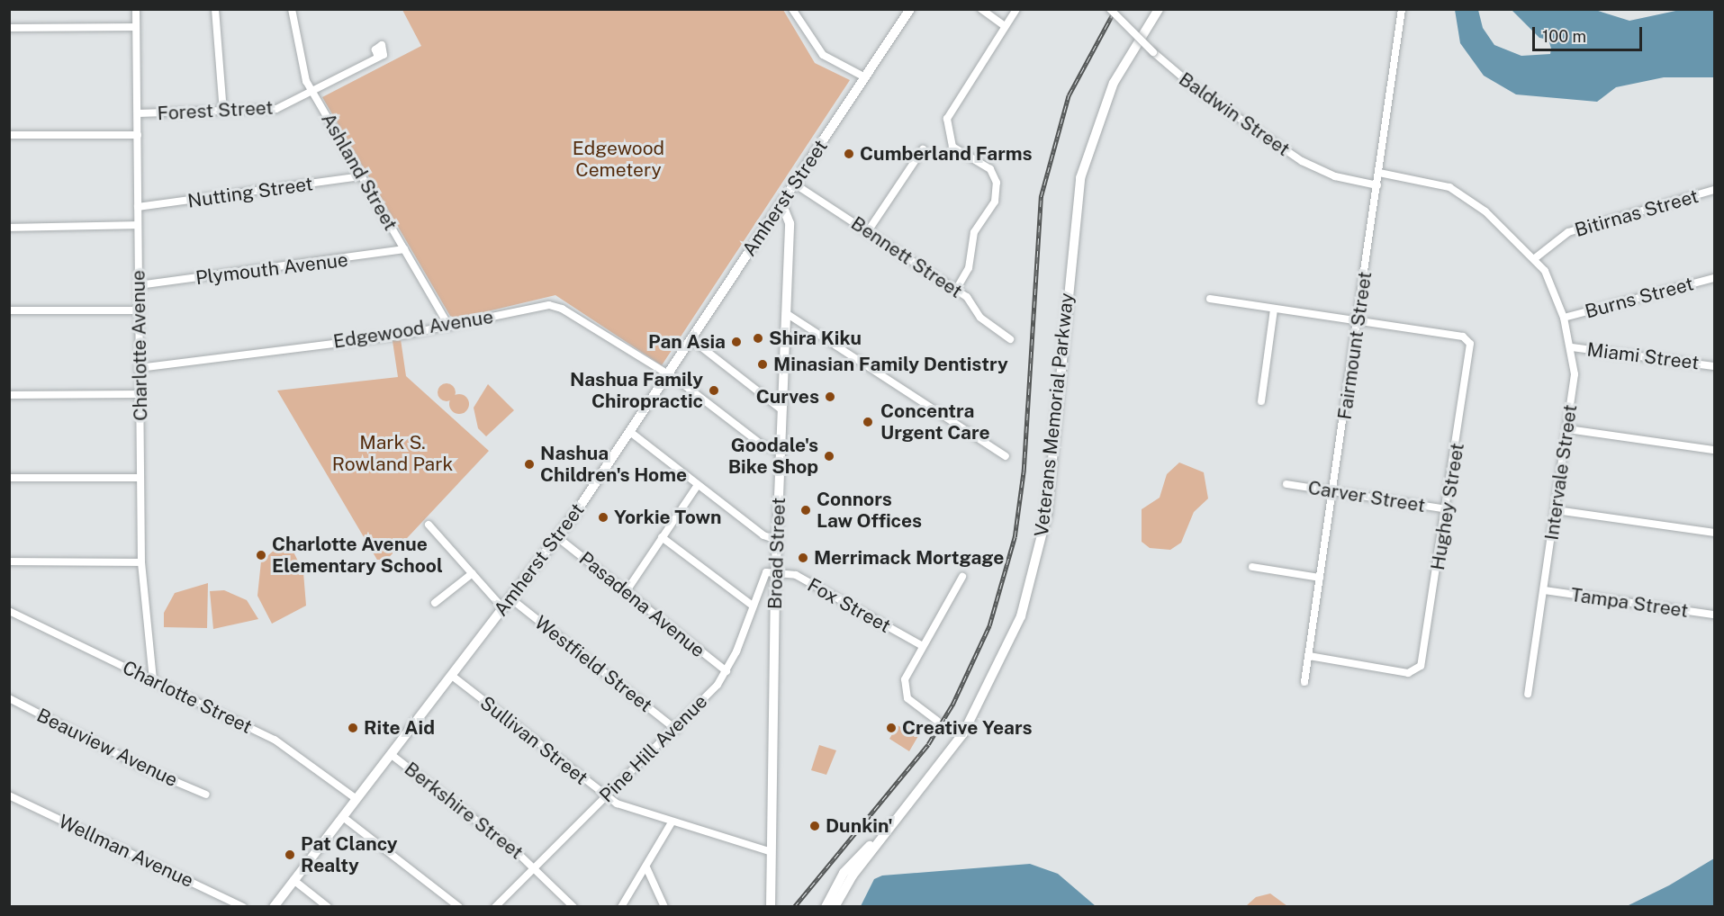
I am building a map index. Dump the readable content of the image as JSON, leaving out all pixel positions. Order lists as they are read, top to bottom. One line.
{"streets":{"main road":["Amherst Street","Veterans Memorial Parkway","Broad Street"],"street":["Forest Street","Baldwin Street","Ashland Street","Nutting Street","Bitirnas Street","Bennett Street","Plymouth Avenue","Burns Street","Edgewood Avenue","Charlotte Avenue","Fairmount Street","Miami Street","Intervale Street","Carver Street","Hughey Street","Tampa Street","Pasadena Avenue","Fox Street","Westfield Street","Charlotte Street","Sullivan Street","Beauview Avenue","Pine Hill Avenue","Berkshire Street","Wellman Avenue"]},"crossings":[["Forest Street","Ashland Street"],["Forest Street","Charlotte Avenue"],["Baldwin Street","Fairmount Street"],["Ashland Street","Nutting Street"],["Ashland Street","Plymouth Avenue"],["Ashland Street","Edgewood Avenue"],["Nutting Street","Charlotte Avenue"],["Amherst Street","Bennett Street"],["Amherst Street","Edgewood Avenue"],["Amherst Street","Broad Street"],["Amherst Street","Pasadena Avenue"],["Amherst Street","Westfield Street"],["Amherst Street","Charlotte Street"],["Amherst Street","Sullivan Street"],["Amherst Street","Berkshire Street"],["Bitirnas Street","Intervale Street"],["Plymouth Avenue","Charlotte Avenue"],["Burns Street","Intervale Street"],["Edgewood Avenue","Charlotte Avenue"],["Edgewood Avenue","Broad Street"],["Charlotte Avenue","Charlotte Street"],["Fairmount Street","Carver Street"],["Fairmount Street","Hughey Street"],["Miami Street","Intervale Street"],["Intervale Street","Tampa Street"],["Carver Street","Hughey Street"],["Broad Street","Fox Street"],["Broad Street","Sullivan Street"],["Broad Street","Pine Hill Avenue"],["Pasadena Avenue","Pine Hill Avenue"],["Fox Street","Pine Hill Avenue"],["Westfield Street","Pine Hill Avenue"],["Sullivan Street","Pine Hill Avenue"],["Pine Hill Avenue","Berkshire Street"]],"parks":["Edgewood Cemetery","Mark S. Rowland Park"],"places":["Cumberland Farms","Shira Kiku","Pan Asia","Minasian Family Dentistry","Nashua Family Chiropractic","Curves","Concentra Urgent Care","Goodale's Bike Shop","Nashua Children's Home","Connors Law Offices","Yorkie Town","Charlotte Avenue Elementary School","Merrimack Mortgage","Rite Aid","Creative Years","Dunkin'","Pat Clancy Realty"],"scale_bar":"100 m"}
